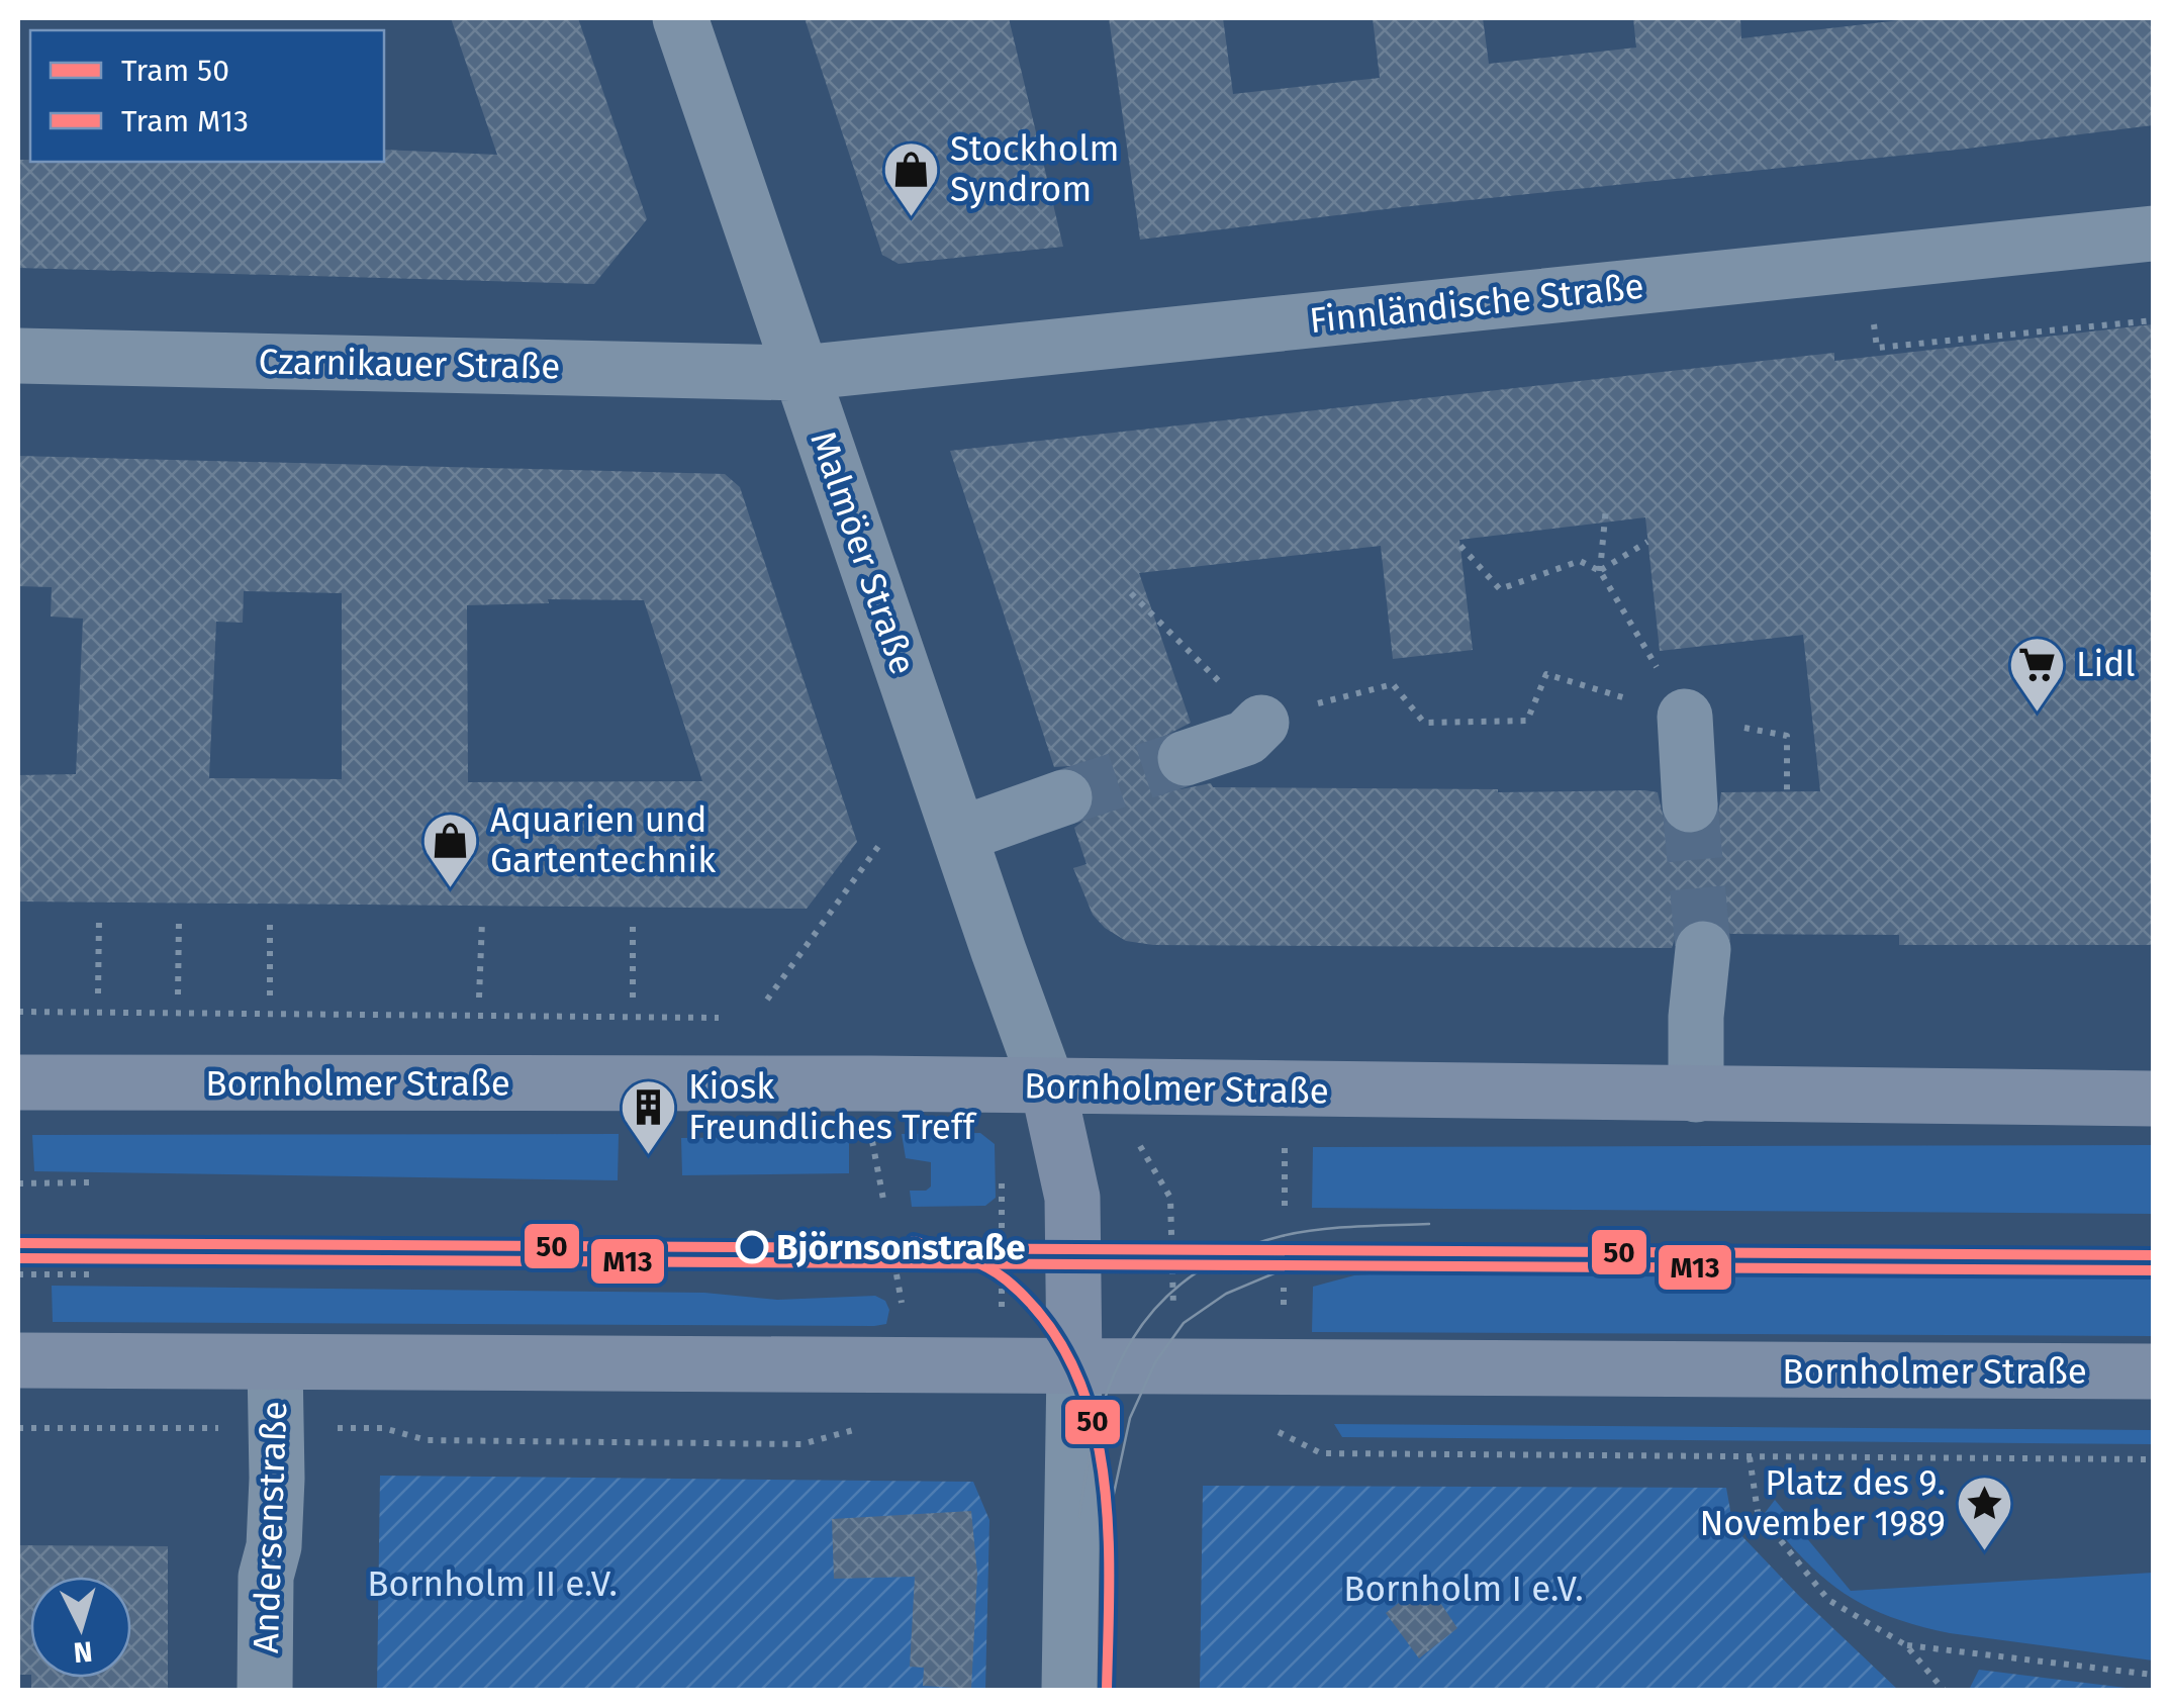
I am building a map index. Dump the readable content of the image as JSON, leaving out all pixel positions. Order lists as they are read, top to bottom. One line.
{"streets":{"main road":["Bornholmer Straße"],"street":["Finnländische Straße","Czarnikauer Straße","Malmöer Straße","Andersenstraße"]},"crossings":[["Finnländische Straße","Czarnikauer Straße"],["Finnländische Straße","Malmöer Straße"],["Czarnikauer Straße","Malmöer Straße"],["Malmöer Straße","Bornholmer Straße"],["Bornholmer Straße","Andersenstraße"]],"parks":["Bornholm II e.V.","Bornholm I e.V."],"places":{"shop":["Stockholm Syndrom","Aquarien und Gartentechnik"],"supermarket":["Lidl"],"building":["Kiosk Freundliches Treff"],"other":["Björnsonstraße"],"place":["Platz des 9. November 1989"]},"lines":["tram line 50","tram line M13"],"legend":["Tram 50","Tram M13"],"north":"bottom"}
